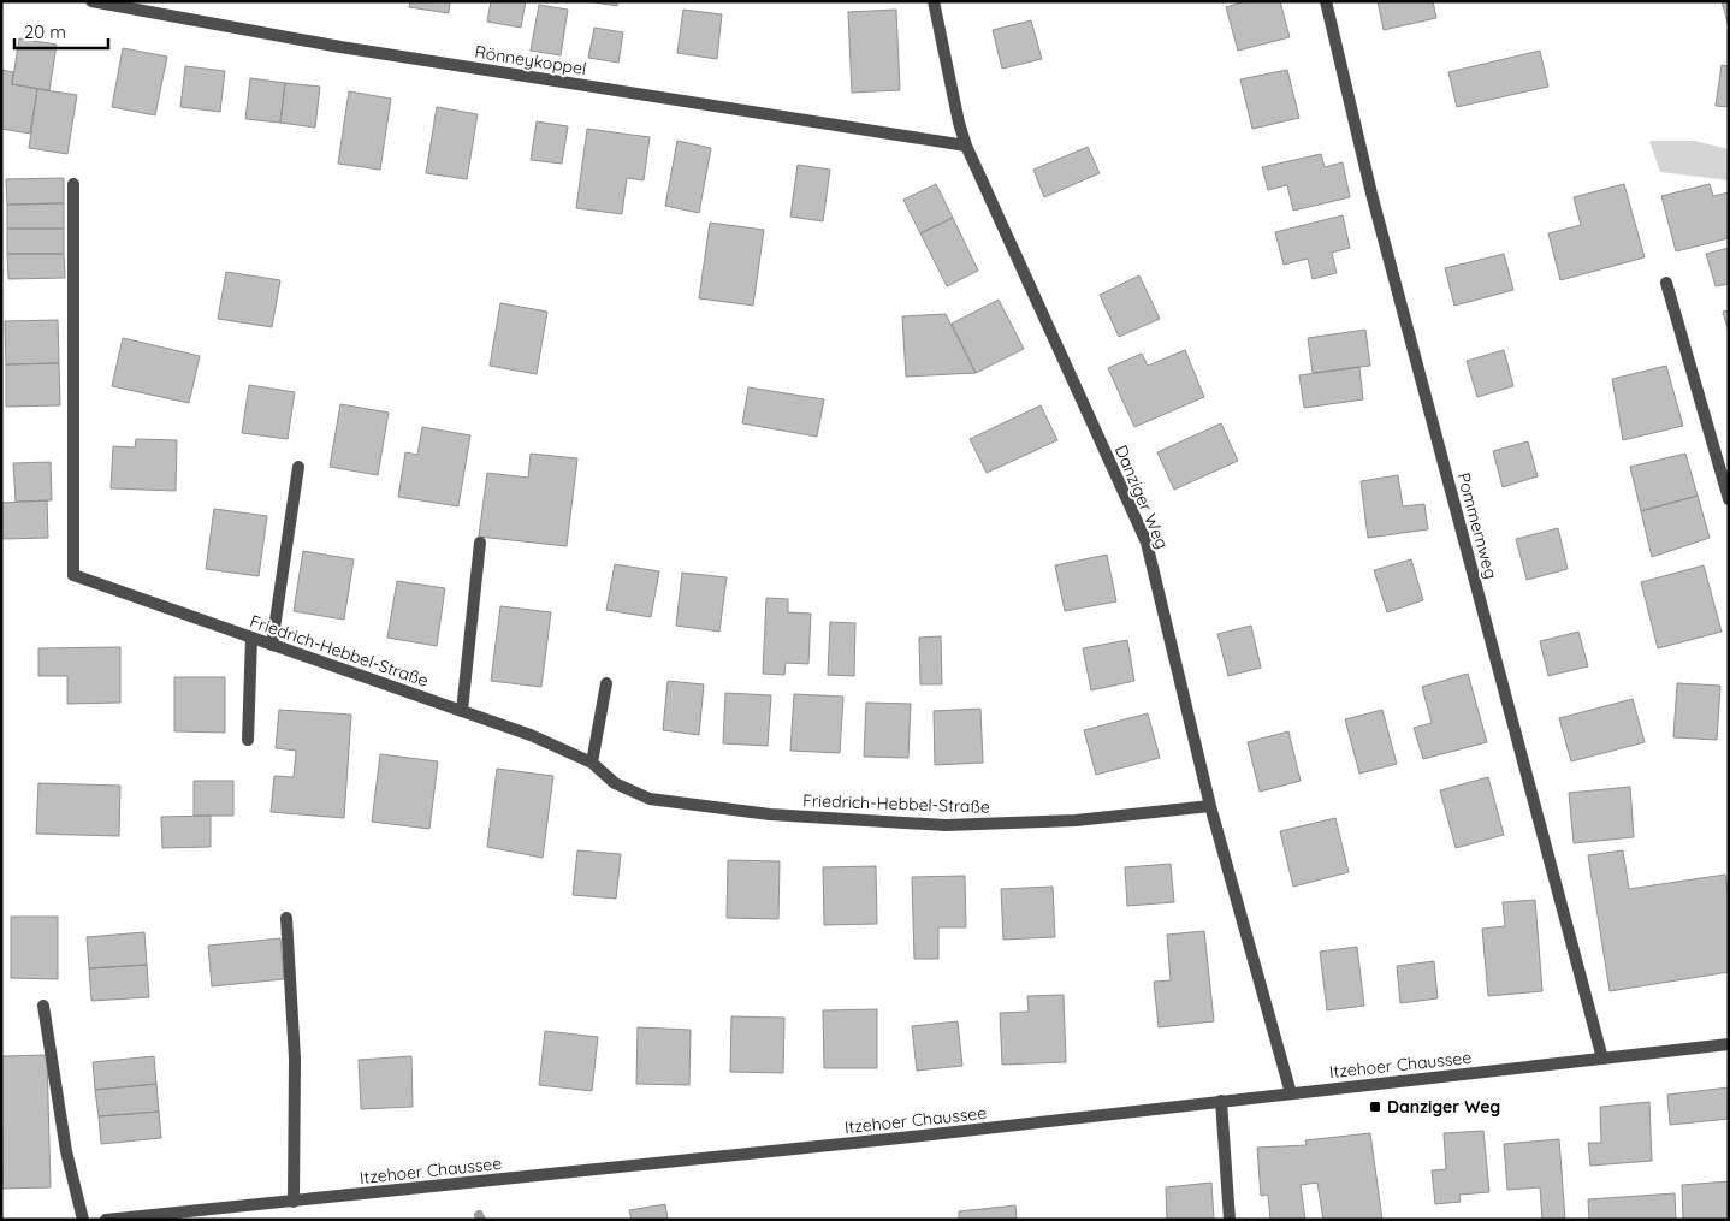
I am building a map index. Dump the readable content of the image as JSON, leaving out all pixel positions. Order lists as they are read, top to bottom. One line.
{"streets":{"street":["Rönneykoppel","Danziger Weg","Pommernweg","Friedrich-Hebbel-Straße","Itzehoer Chaussee"]},"crossings":[["Rönneykoppel","Danziger Weg"],["Danziger Weg","Friedrich-Hebbel-Straße"],["Danziger Weg","Itzehoer Chaussee"],["Pommernweg","Itzehoer Chaussee"]],"places":{"transit":["Danziger Weg"]},"scale_bar":"20 m"}
